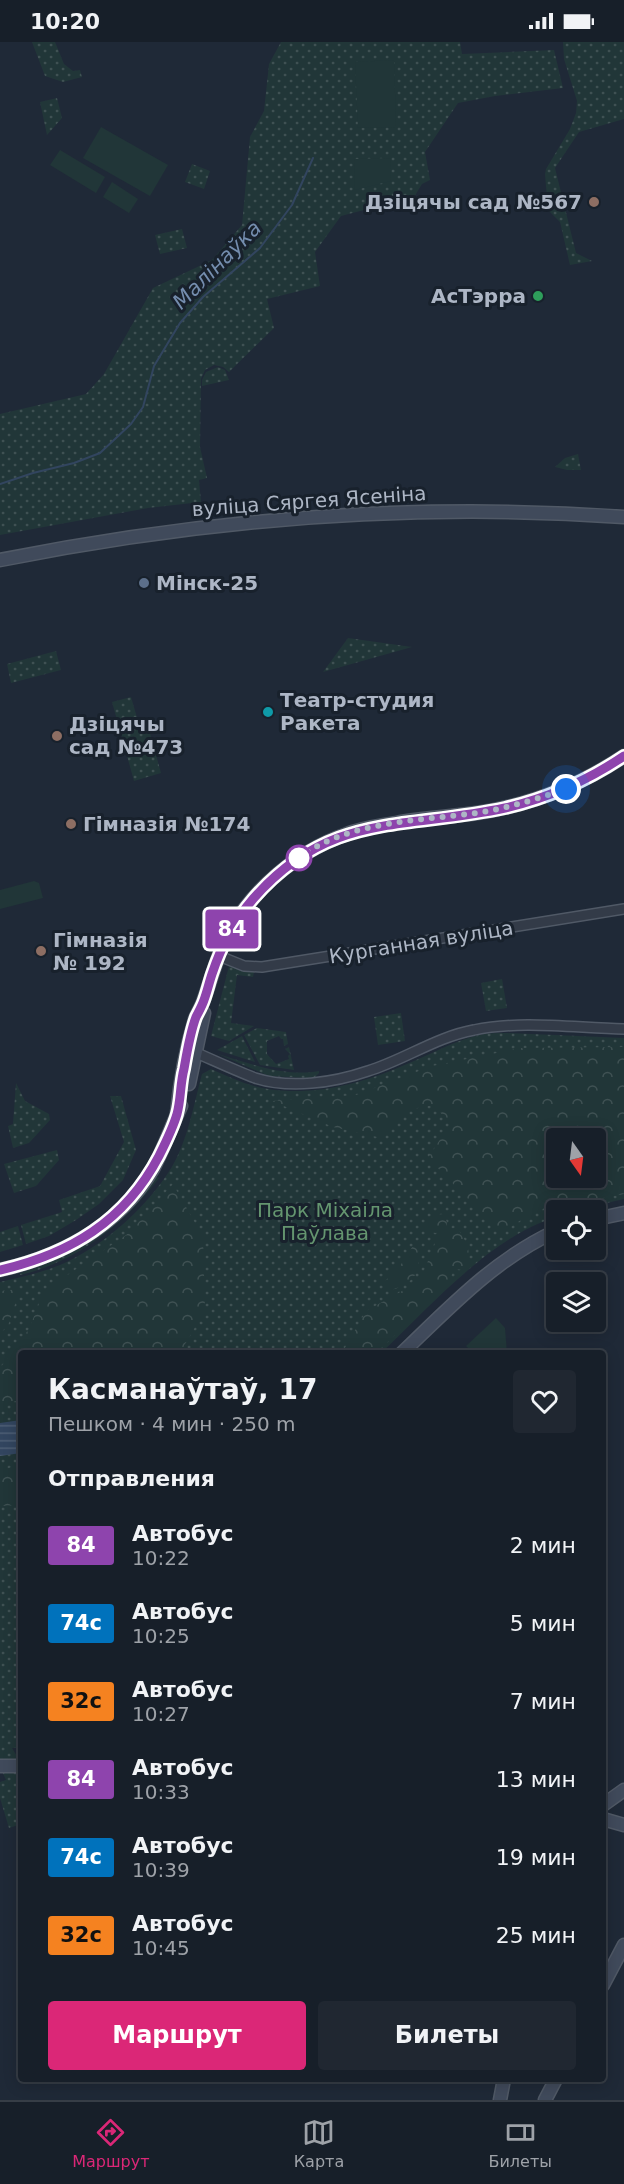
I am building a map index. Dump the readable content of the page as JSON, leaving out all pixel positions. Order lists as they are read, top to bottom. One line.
{"streets":{"street":["вуліца Сяргея Ясеніна","Курганная вуліца"]},"water":["Малінаўка"],"parks":["Парк Міхаіла Паўлава"],"places":["Дзіцячы сад №567","АсТэрра","Мінск-25","Театр-студия Ракета","Дзіцячы сад №473","Гімназія №174","Гімназія № 192"],"lines":["bus line 84"],"north":"bottom","page":{"status":"10:20","on_map":"84","heading":[["Касманаўтаў, 17","Пешком · 4 мин · 250 m"],"Отправления"],"list":[{"mark":"84","name":"Автобус","note":"10:22","value":"2 мин"},{"mark":"74с","name":"Автобус","note":"10:25","value":"5 мин"},{"mark":"32с","name":"Автобус","note":"10:27","value":"7 мин"},{"mark":"84","name":"Автобус","note":"10:33","value":"13 мин"},{"mark":"74с","name":"Автобус","note":"10:39","value":"19 мин"},{"mark":"32с","name":"Автобус","note":"10:45","value":"25 мин"}],"buttons":["Маршрут","Билеты"],"tabs":["Маршрут","Карта","Билеты"]}}
